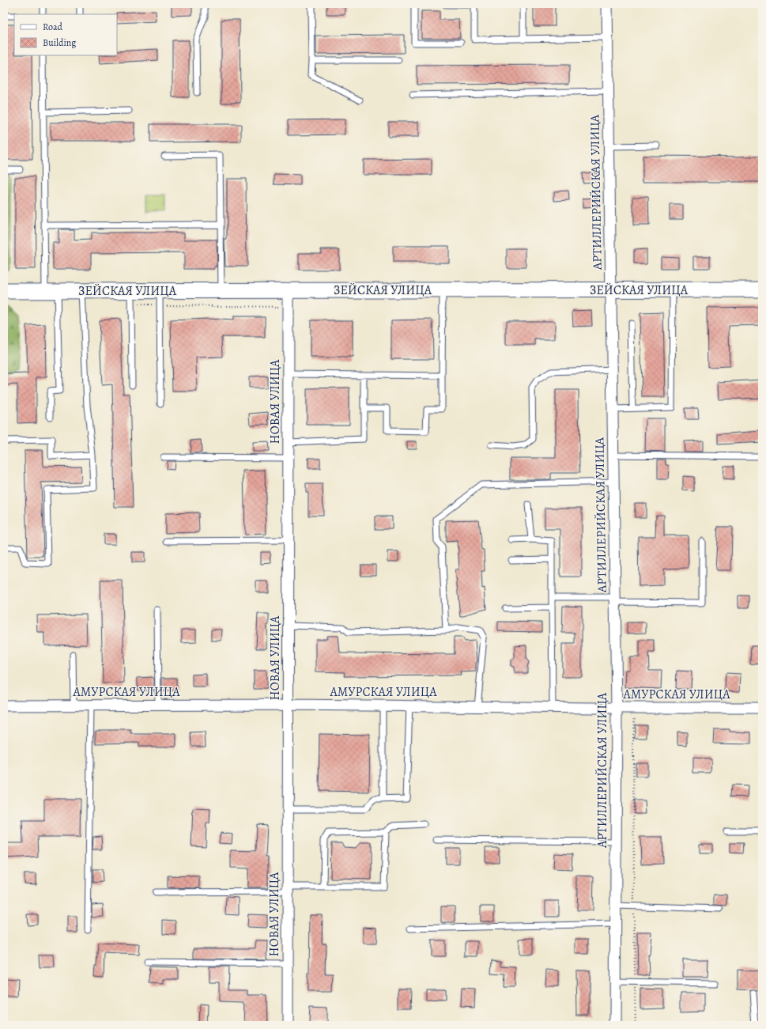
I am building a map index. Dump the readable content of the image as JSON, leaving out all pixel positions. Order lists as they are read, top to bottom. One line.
{"streets":{"street":["АРТИЛЛЕРИЙСКАЯ УЛИЦА","ЗЕЙСКАЯ УЛИЦА","НОВАЯ УЛИЦА","АМУРСКАЯ УЛИЦА"]},"crossings":[["АРТИЛЛЕРИЙСКАЯ УЛИЦА","ЗЕЙСКАЯ УЛИЦА"],["АРТИЛЛЕРИЙСКАЯ УЛИЦА","АМУРСКАЯ УЛИЦА"],["ЗЕЙСКАЯ УЛИЦА","НОВАЯ УЛИЦА"],["НОВАЯ УЛИЦА","АМУРСКАЯ УЛИЦА"]],"legend":["Road","Building"]}
